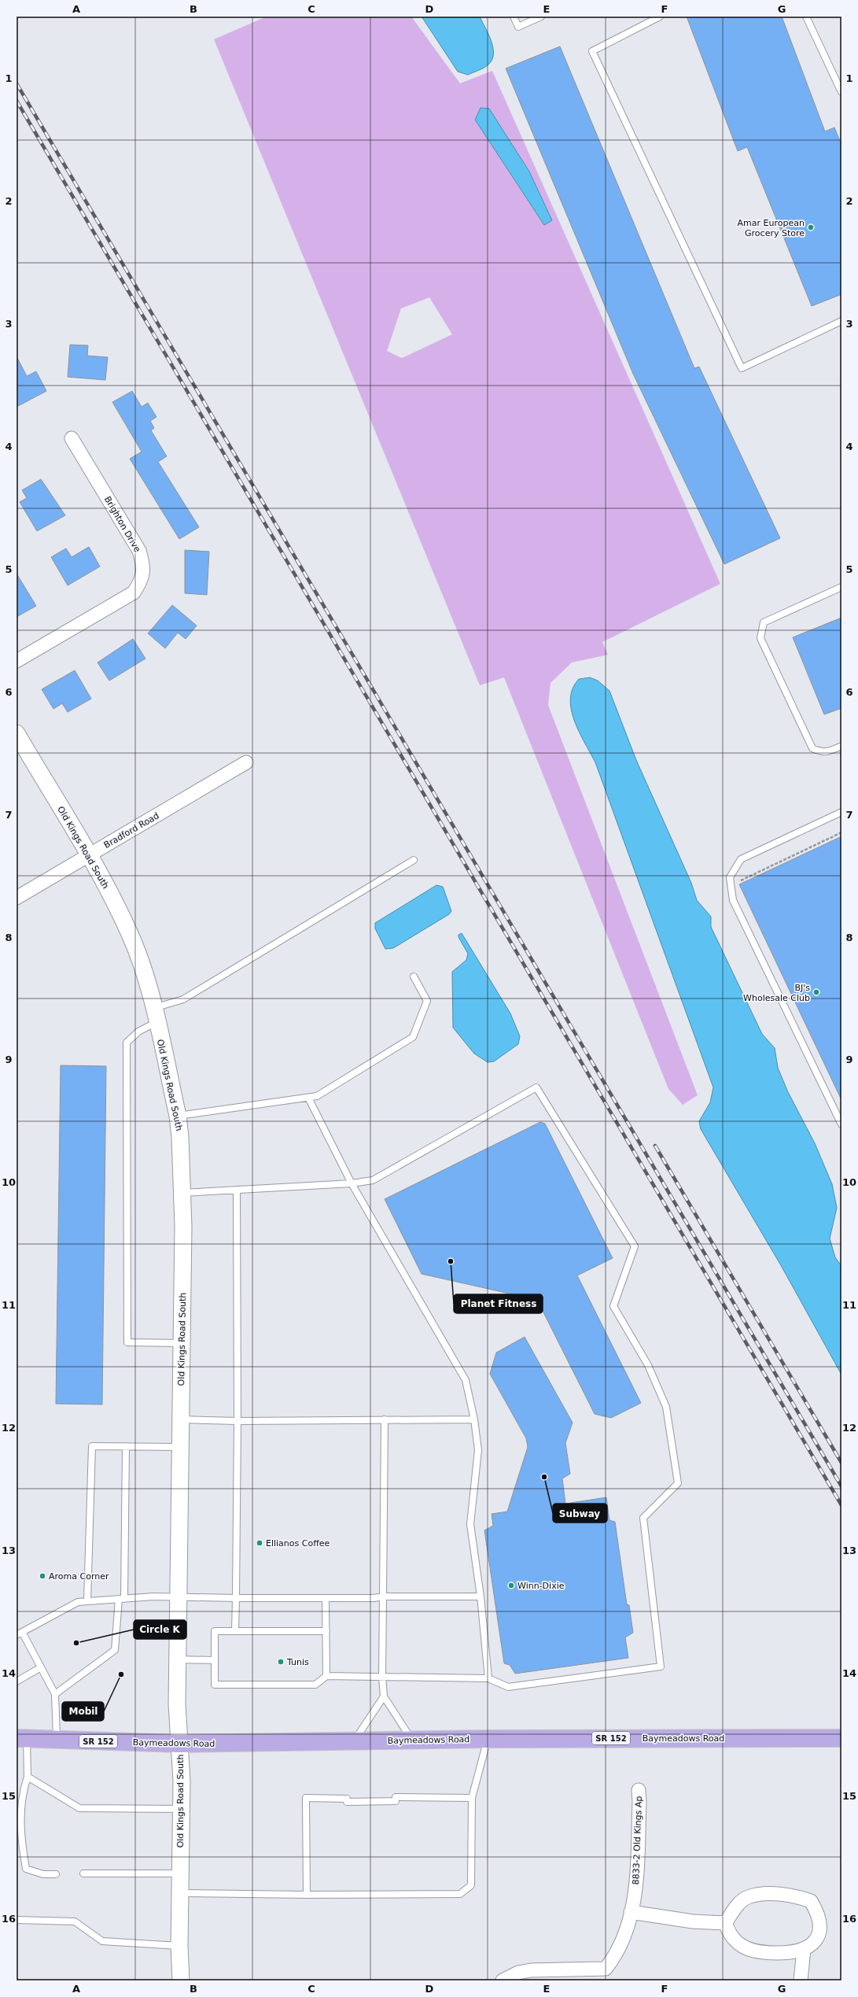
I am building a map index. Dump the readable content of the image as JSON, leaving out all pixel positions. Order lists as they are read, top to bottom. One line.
{"streets":{"main road":["SR 152","Baymeadows Road"],"street":["Brighton Drive","Bradford Road","Old Kings Road South","8833-2 Old Kings Ap"]},"crossings":[["Bradford Road","Old Kings Road South"],["Old Kings Road South","Baymeadows Road"]],"places":["Amar European Grocery Store","BJ's Wholesale Club","Planet Fitness","Subway","Ellianos Coffee","Aroma Corner","Winn-Dixie","Circle K","Tunis","Mobil"],"grid":{"columns":["A","B","C","D","E","F","G"],"rows":["1","2","3","4","5","6","7","8","9","10","11","12","13","14","15","16"]}}
